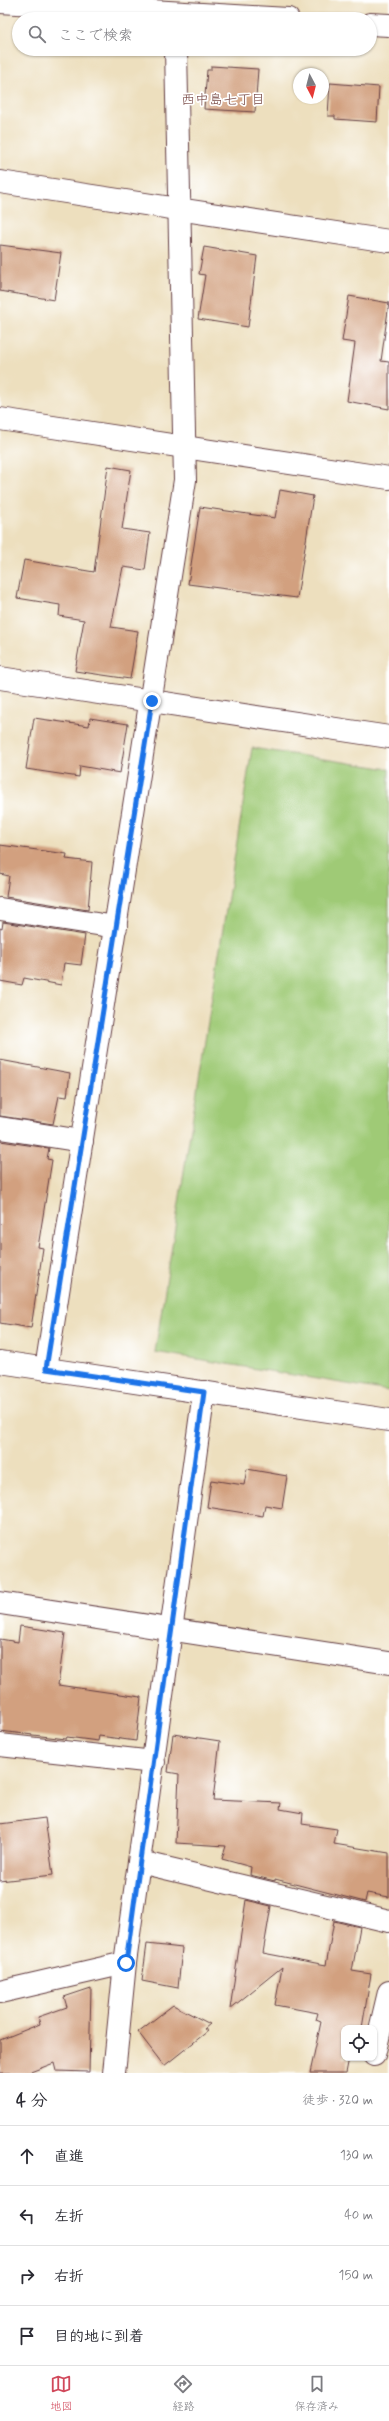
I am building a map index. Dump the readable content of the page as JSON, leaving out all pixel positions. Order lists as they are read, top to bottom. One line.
{"districts":["西中島七丁目"],"north":"bottom","page":{"search":"ここで検索","heading":["4 分","徒歩 · 320 m"],"list":[["直進","130 m"],["左折","40 m"],["右折","150 m"],"目的地に到着"],"nav":["地図","経路","保存済み"]}}
